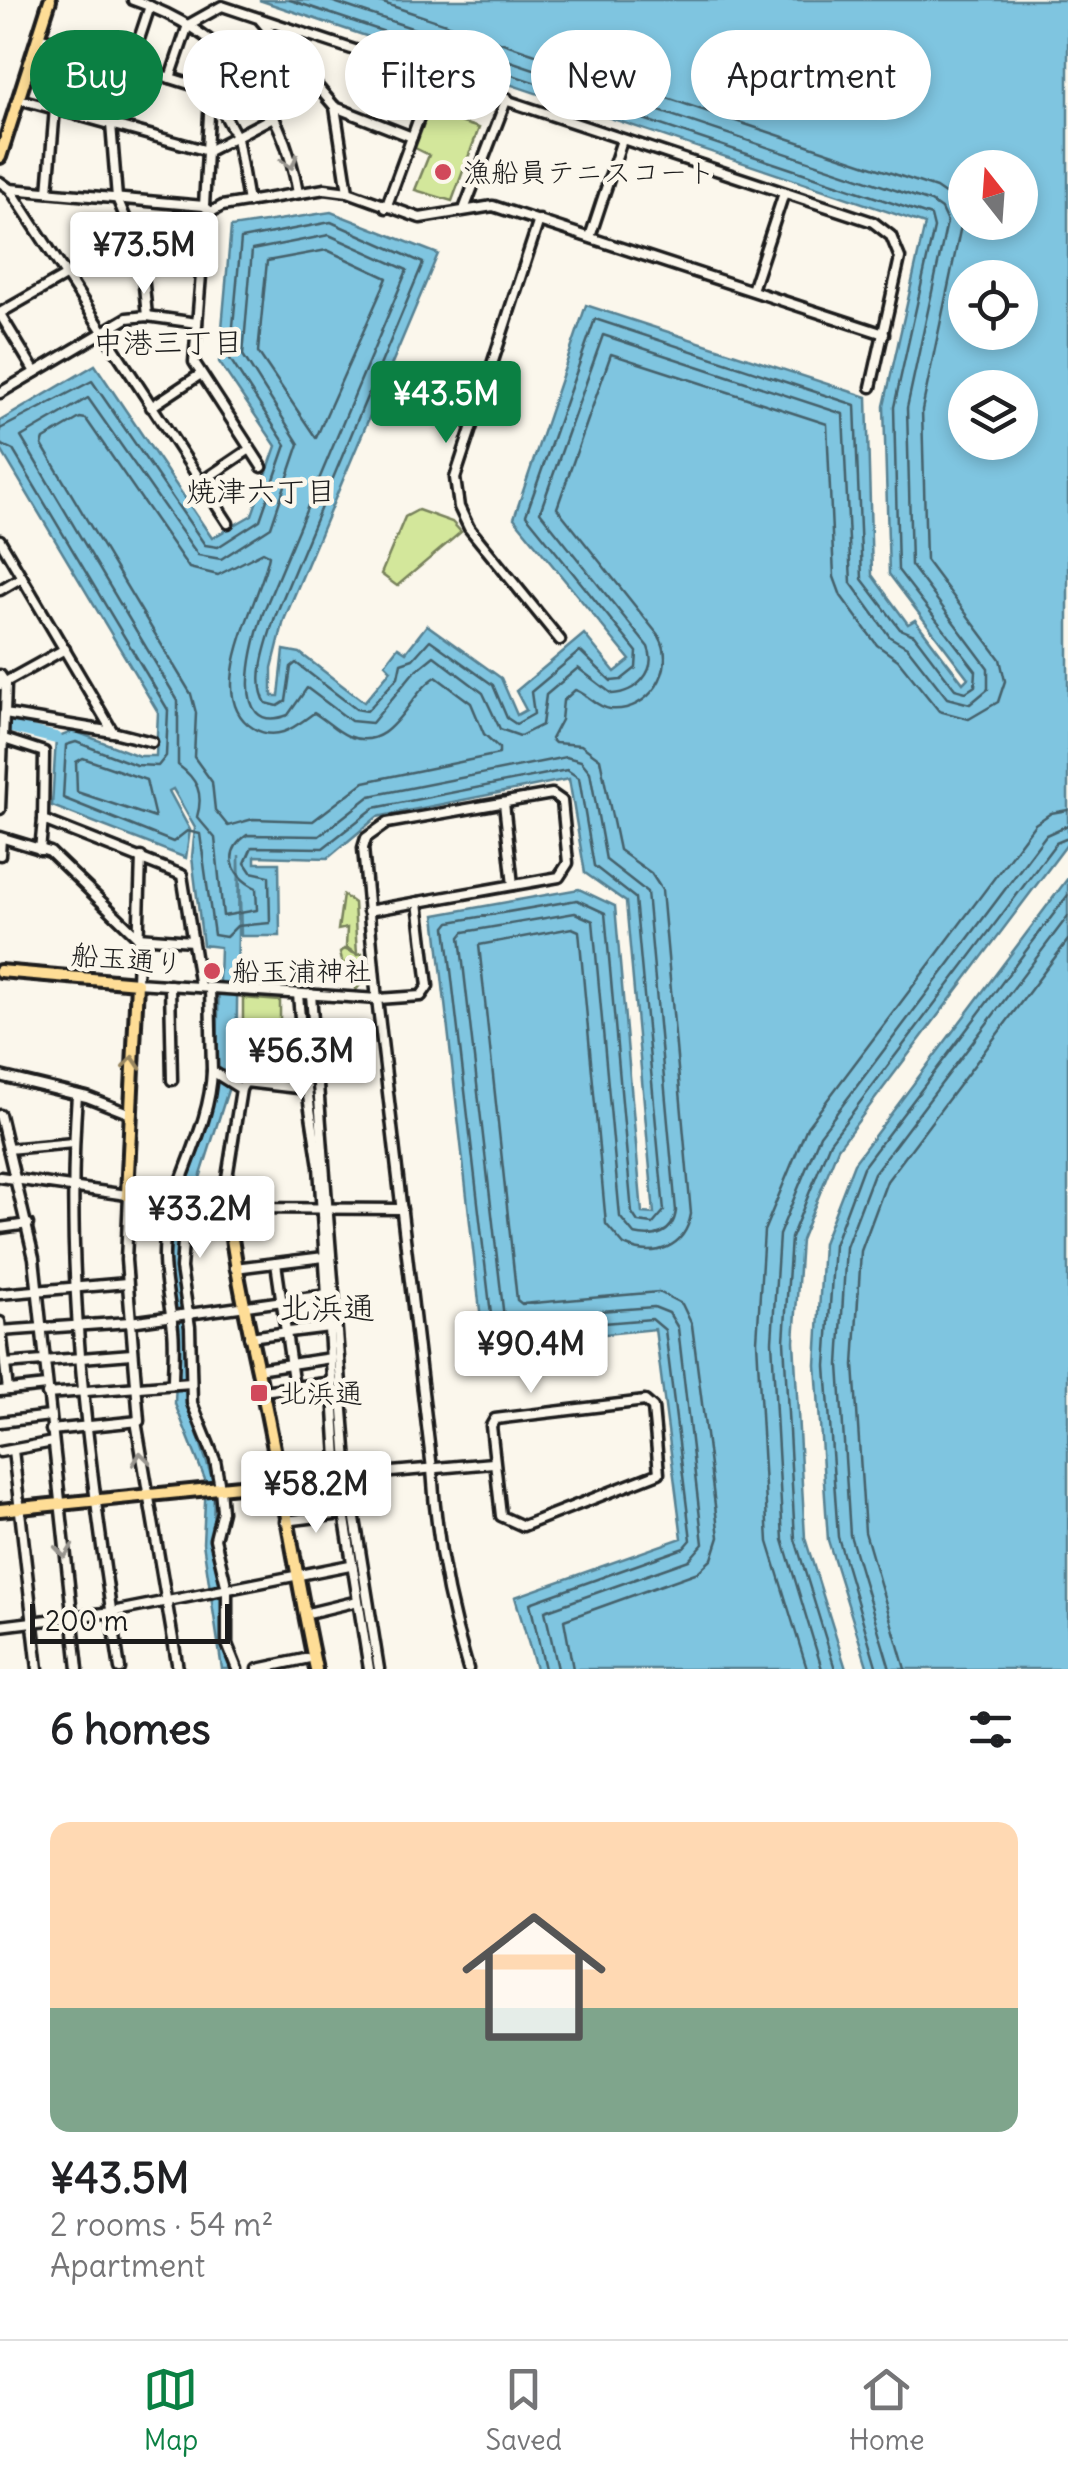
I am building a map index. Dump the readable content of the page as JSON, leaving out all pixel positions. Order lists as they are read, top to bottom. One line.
{"streets":{"main road":["船玉通り"]},"districts":["中港三丁目","焼津六丁目","北浜通"],"places":{"other":["漁船員テニスコート","船玉浦神社"],"transit":["北浜通"]},"scale_bar":"200 m","north":"top","page":{"chip":["Buy","Rent","Filters","New","Apartment"],"price":["¥73.5M","¥43.5M","¥56.3M","¥33.2M","¥90.4M","¥58.2M"],"scale":"200 m","heading":"6 homes","list":[{"name":"¥43.5M","note":"2 rooms · 54 m² · Apartment"}],"tabs":["Map","Saved","Home"]}}
